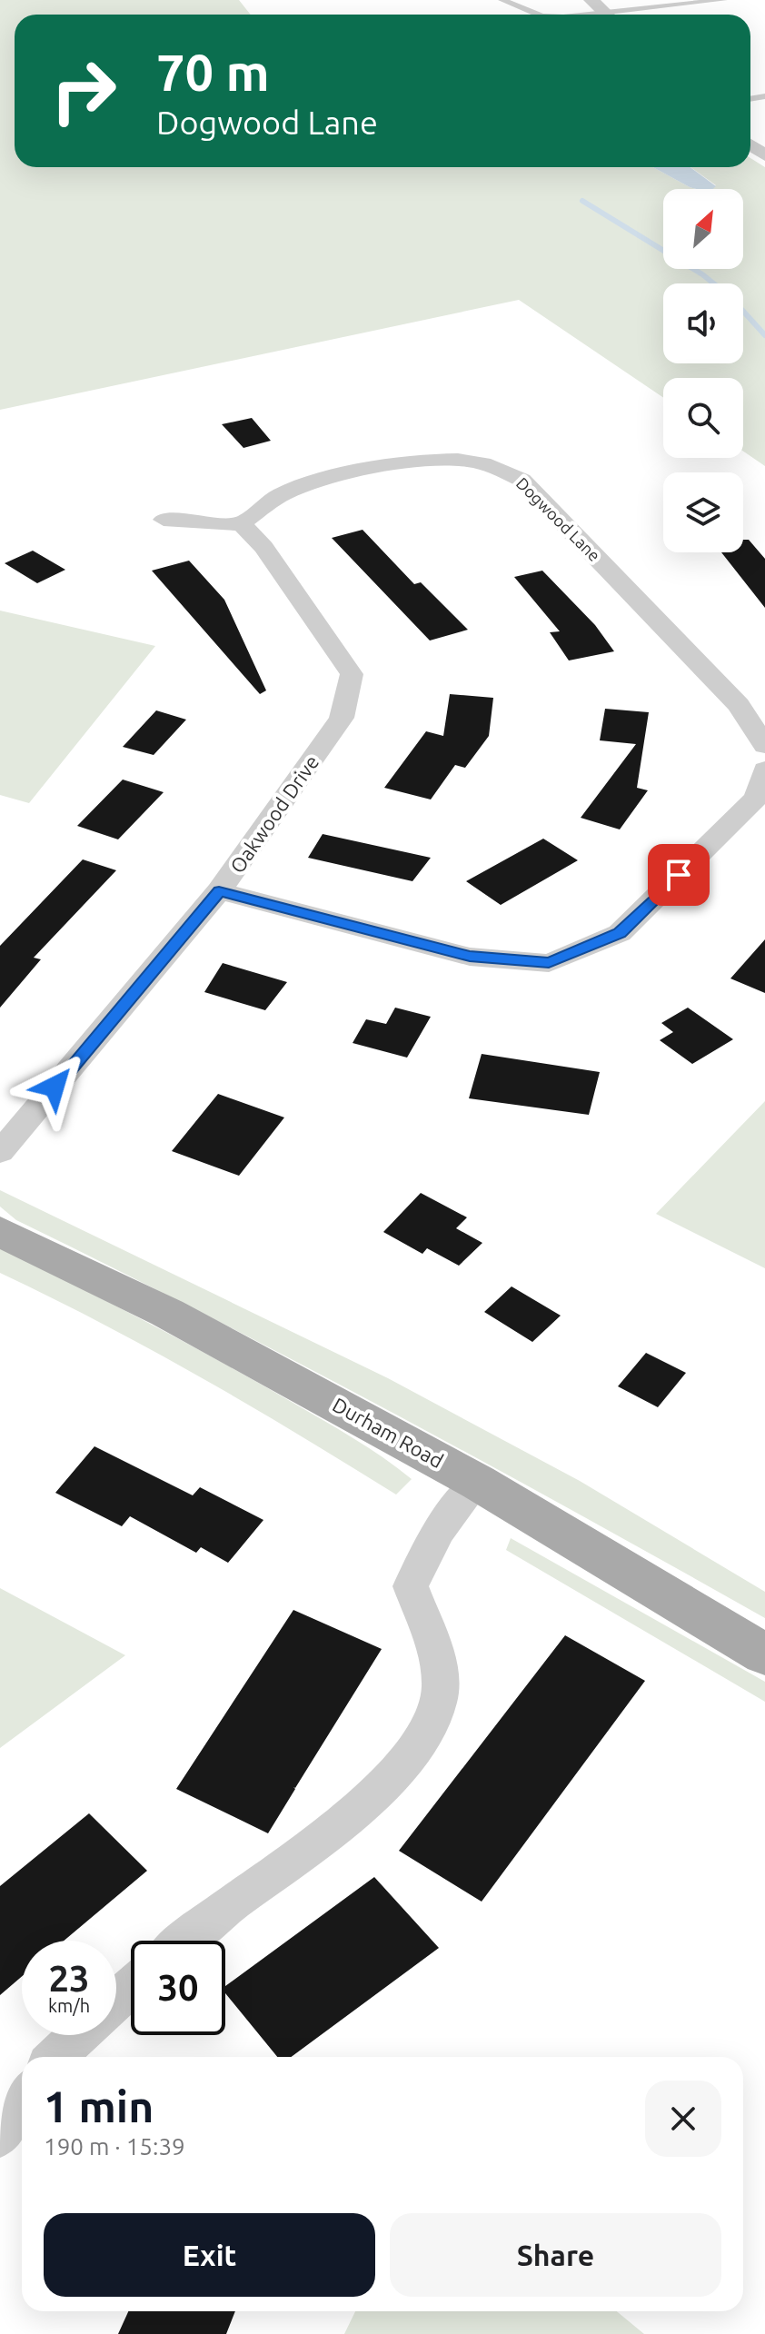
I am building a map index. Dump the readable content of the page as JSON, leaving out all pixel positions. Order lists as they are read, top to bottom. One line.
{"streets":{"main road":["Durham Road"],"street":["Dogwood Lane","Oakwood Drive"]},"crossings":[["Dogwood Lane","Oakwood Drive"]],"north":"top right","page":{"turn":["70 m","Dogwood Lane"],"speed":"23 km/h","limit":"30","heading":["1 min","190 m · 15:39"],"buttons":["Exit","Share"]}}
